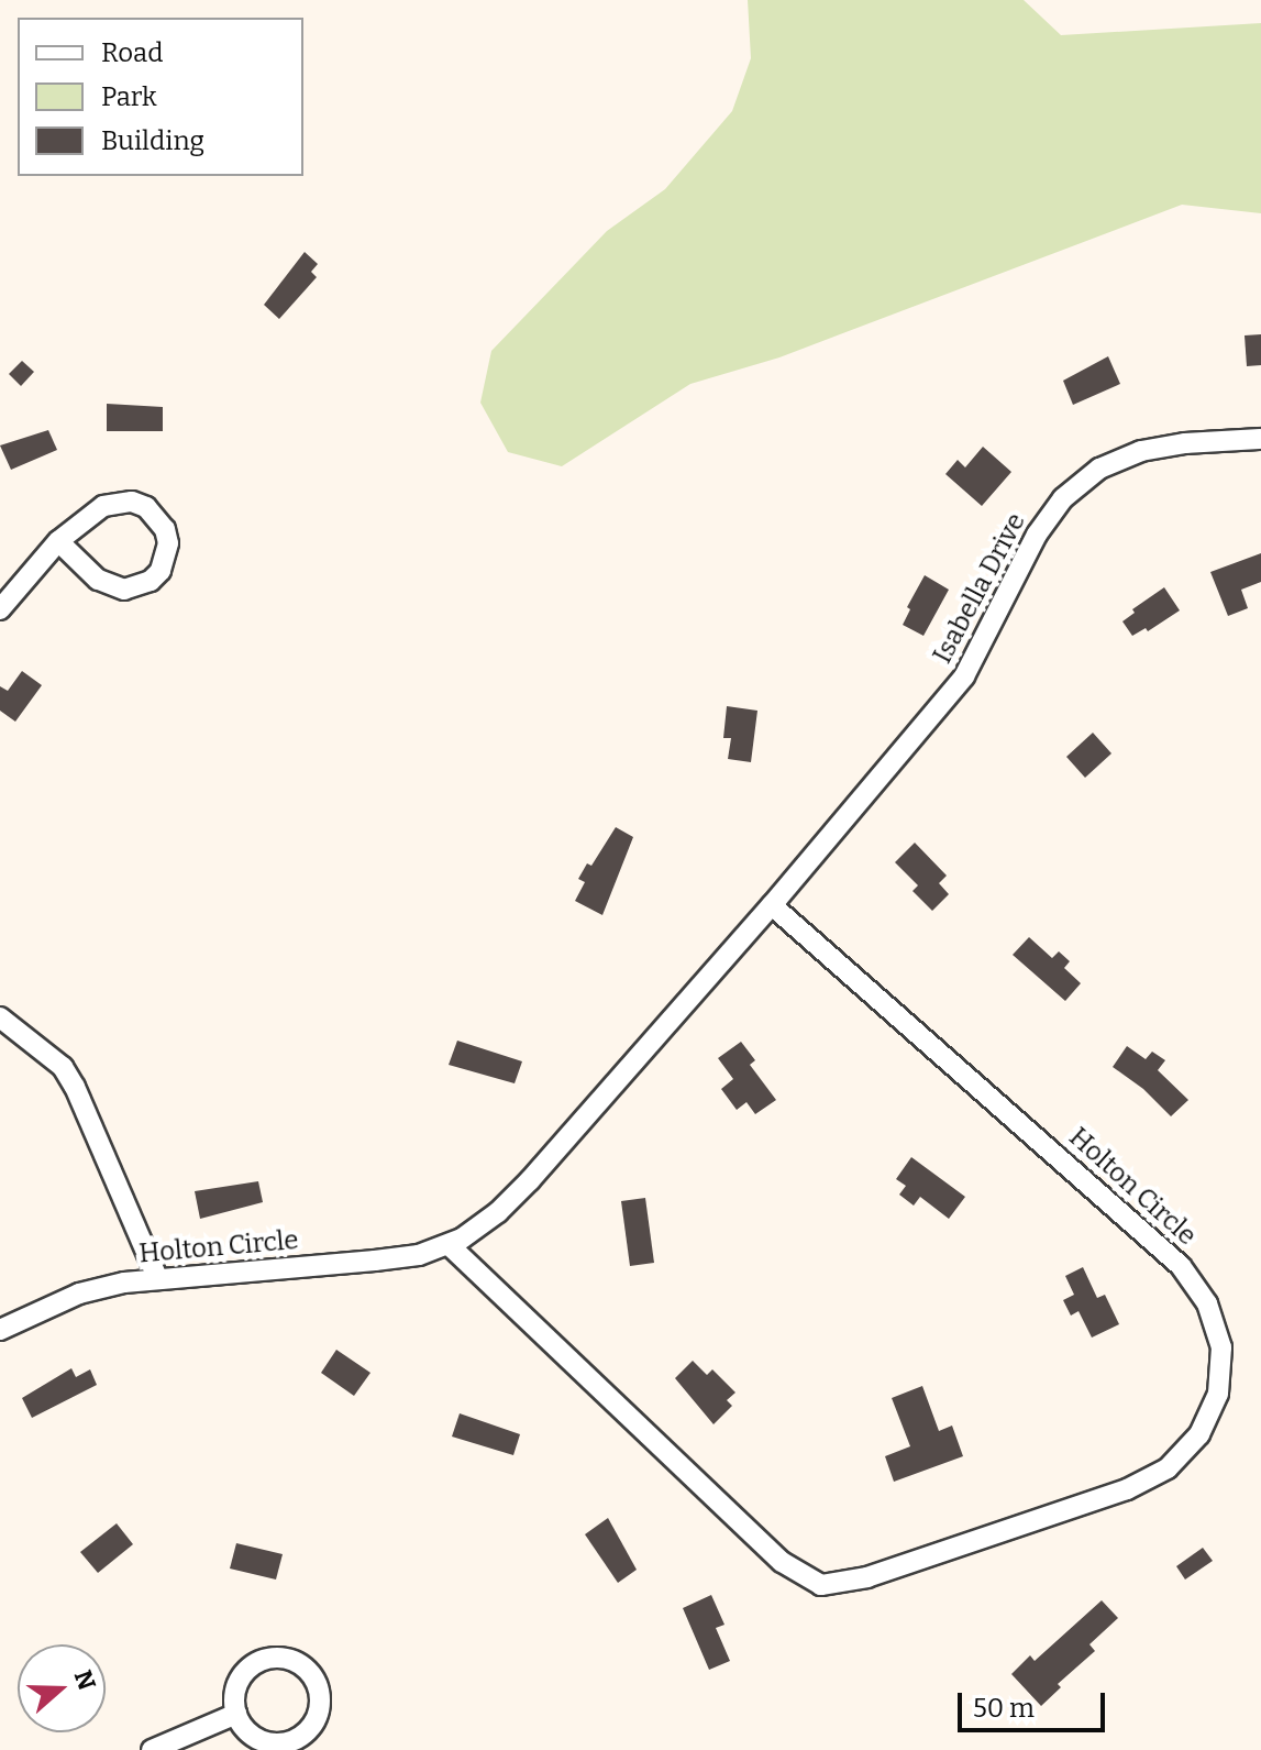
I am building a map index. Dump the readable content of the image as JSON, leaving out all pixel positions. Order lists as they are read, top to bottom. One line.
{"streets":{"street":["Isabella Drive","Holton Circle"]},"crossings":[["Isabella Drive","Holton Circle"]],"legend":["Road","Park","Building"],"scale_bar":"50 m","north":"right"}
